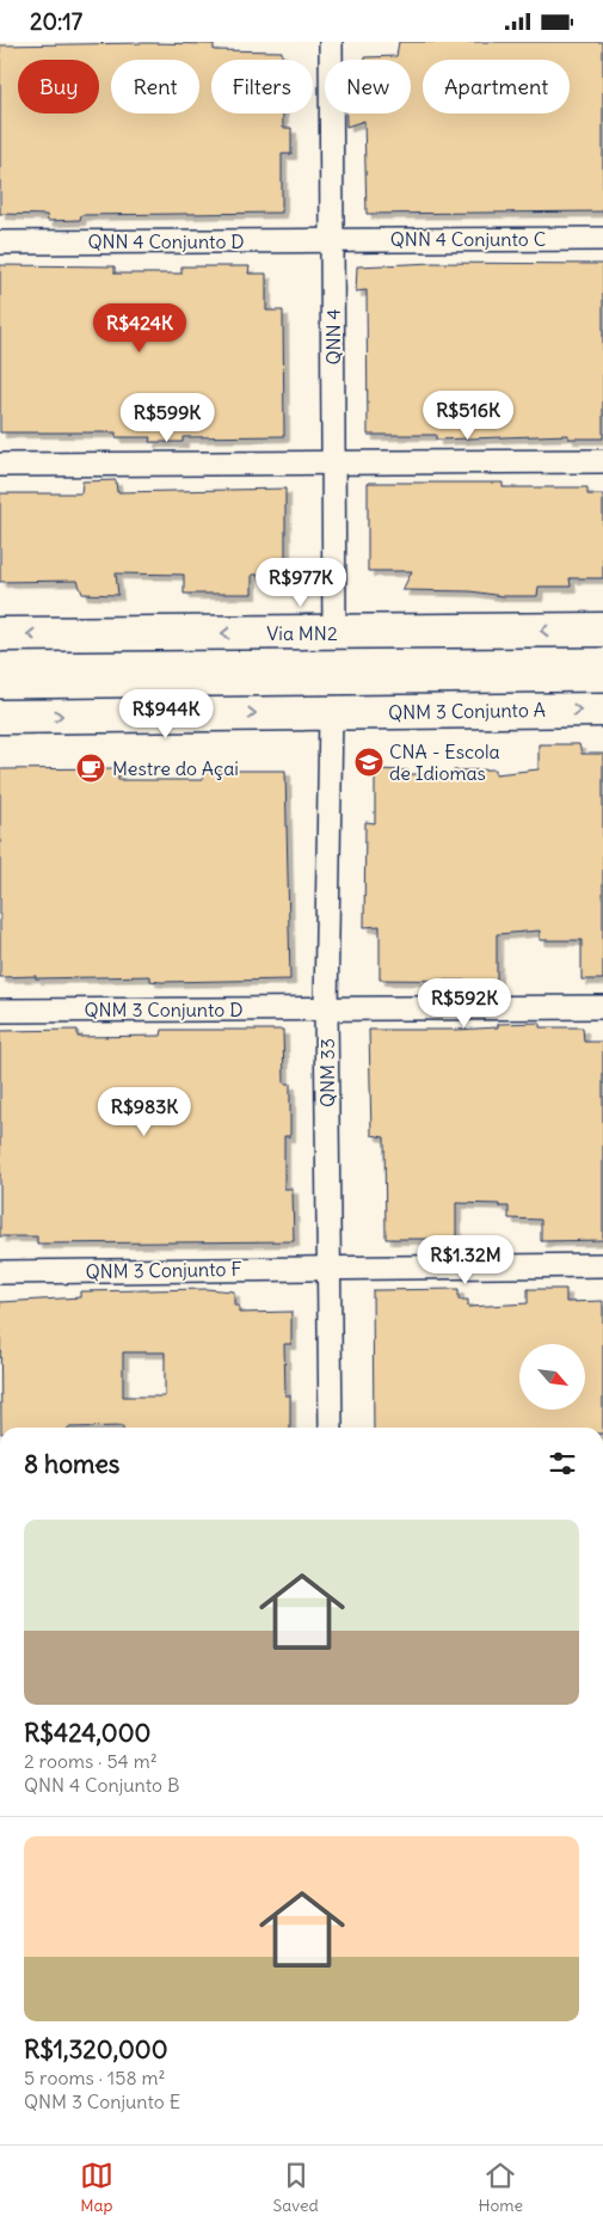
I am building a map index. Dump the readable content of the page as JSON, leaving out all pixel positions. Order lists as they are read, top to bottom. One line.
{"streets":{"main road":["Via MN2","QNM 3 Conjunto A"],"street":["QNN 4 Conjunto C","QNN 4 Conjunto D","QNN 4","QNM 3 Conjunto D","QNM 33","QNM 3 Conjunto F"]},"crossings":[["QNN 4 Conjunto C","QNN 4 Conjunto D"],["QNN 4 Conjunto C","QNN 4"],["QNN 4 Conjunto D","QNN 4"],["QNN 4","Via MN2"],["QNM 3 Conjunto A","QNM 33"],["QNM 3 Conjunto D","QNM 33"],["QNM 33","QNM 3 Conjunto F"]],"one_way":["Via MN2","QNM 3 Conjunto A"],"places":{"school or university":["CNA - Escola de Idiomas"],"cafe":["Mestre do Açai"]},"north":"bottom right","page":{"status":"20:17","chip":["Buy","Rent","Filters","New","Apartment"],"price":["R$424K","R$516K","R$599K","R$977K","R$944K","R$592K","R$983K","R$1.32M"],"heading":"8 homes","list":[{"name":"R$424,000","note":"2 rooms · 54 m² · QNN 4 Conjunto B"},{"name":"R$1,320,000","note":"5 rooms · 158 m² · QNM 3 Conjunto E"}],"tabs":["Map","Saved","Home"]}}
